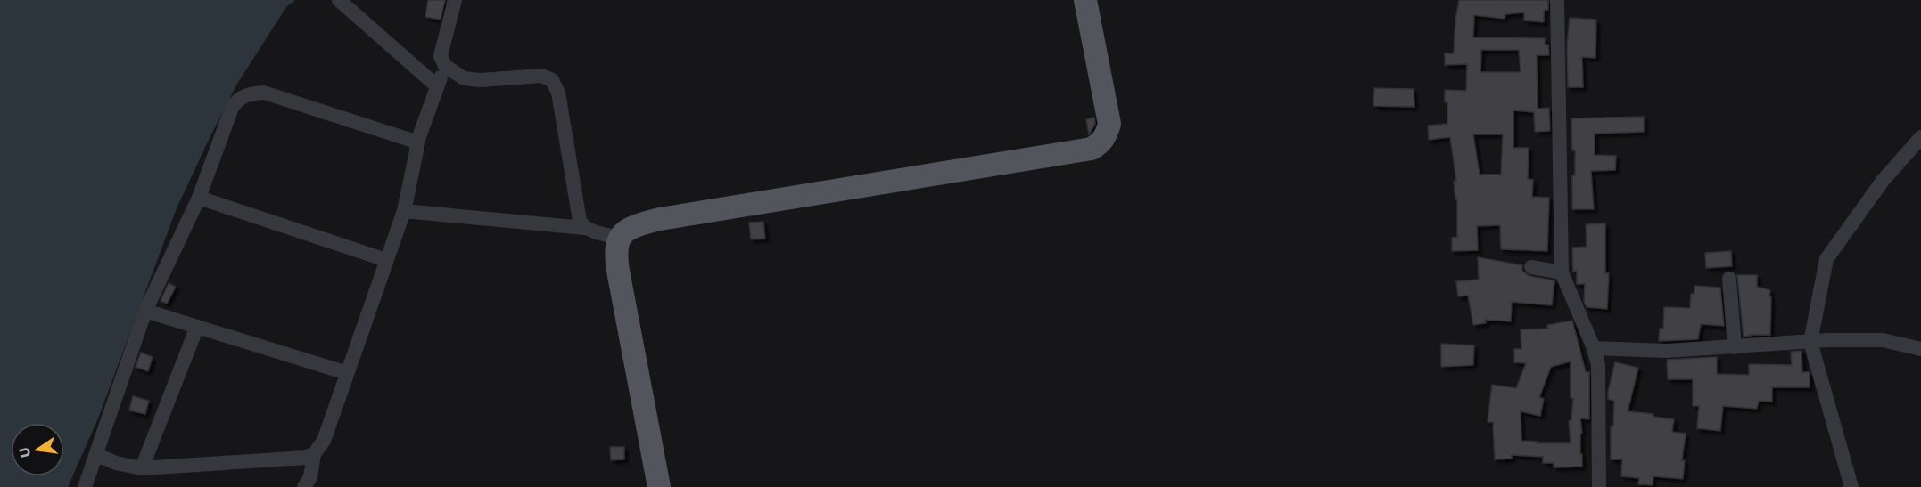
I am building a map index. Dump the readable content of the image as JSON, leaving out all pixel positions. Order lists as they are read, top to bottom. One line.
{"north":"left"}
